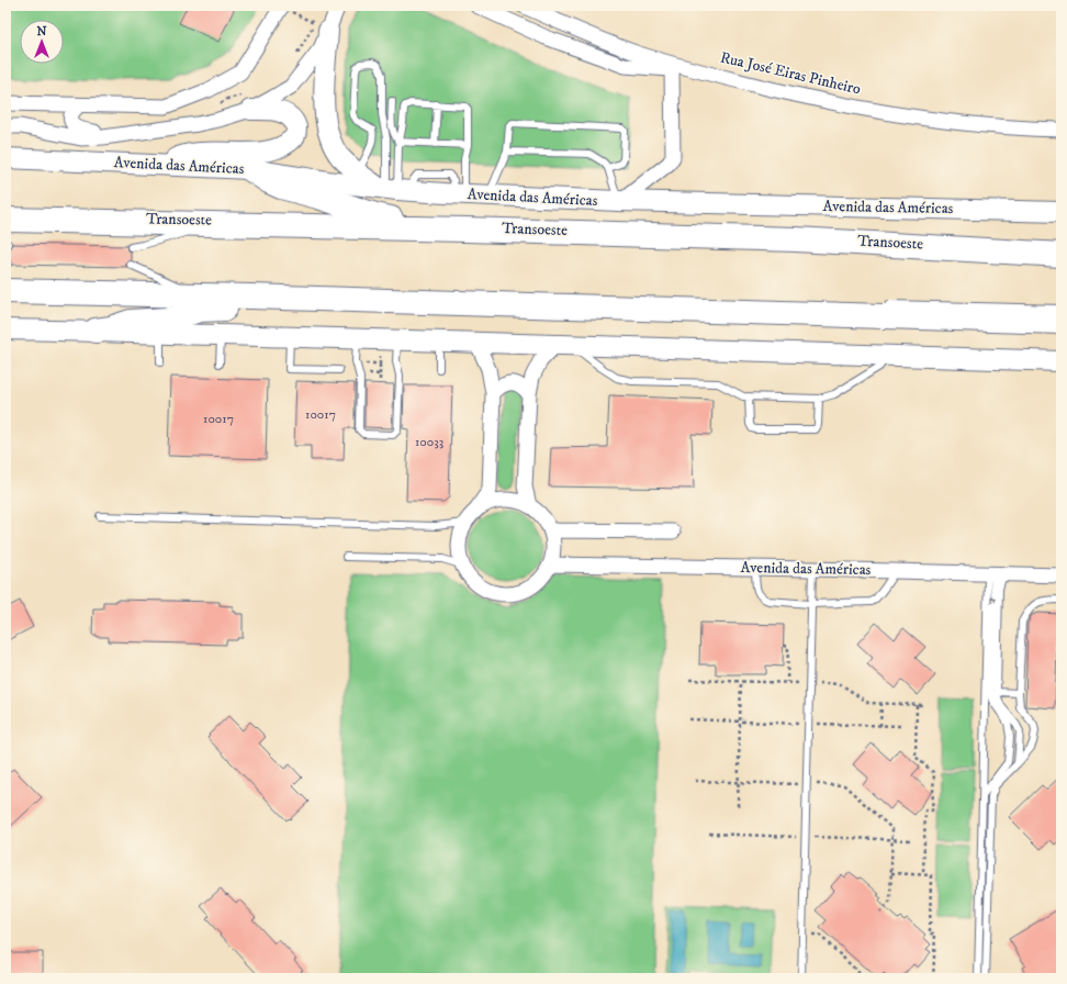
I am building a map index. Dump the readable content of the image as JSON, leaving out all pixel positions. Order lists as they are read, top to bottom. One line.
{"streets":{"main road":["Avenida das Américas"],"street":["Rua José Eiras Pinheiro"],"lane":["Transoeste"]},"house_numbers":["10017","10017","10033"],"north":"top"}
